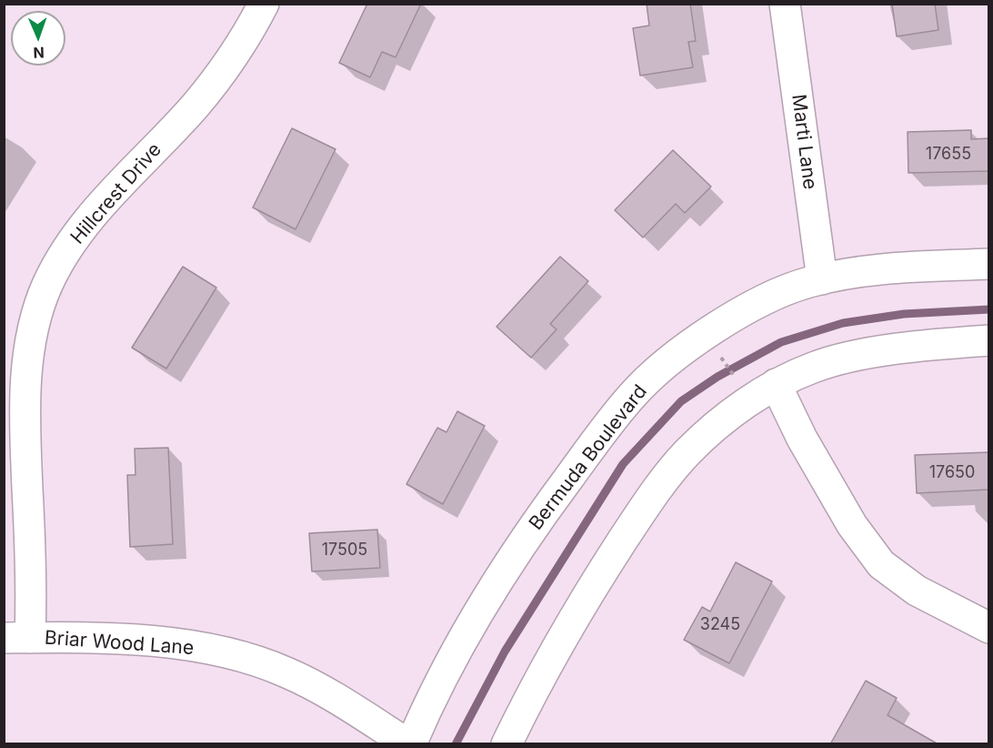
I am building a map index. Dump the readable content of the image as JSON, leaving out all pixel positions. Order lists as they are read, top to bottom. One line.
{"streets":{"street":["Marti Lane","Hillcrest Drive","Bermuda Boulevard","Briar Wood Lane"]},"crossings":[["Marti Lane","Bermuda Boulevard"],["Hillcrest Drive","Briar Wood Lane"],["Bermuda Boulevard","Briar Wood Lane"]],"house_numbers":["17655","17650","17505","3245"],"north":"bottom"}
